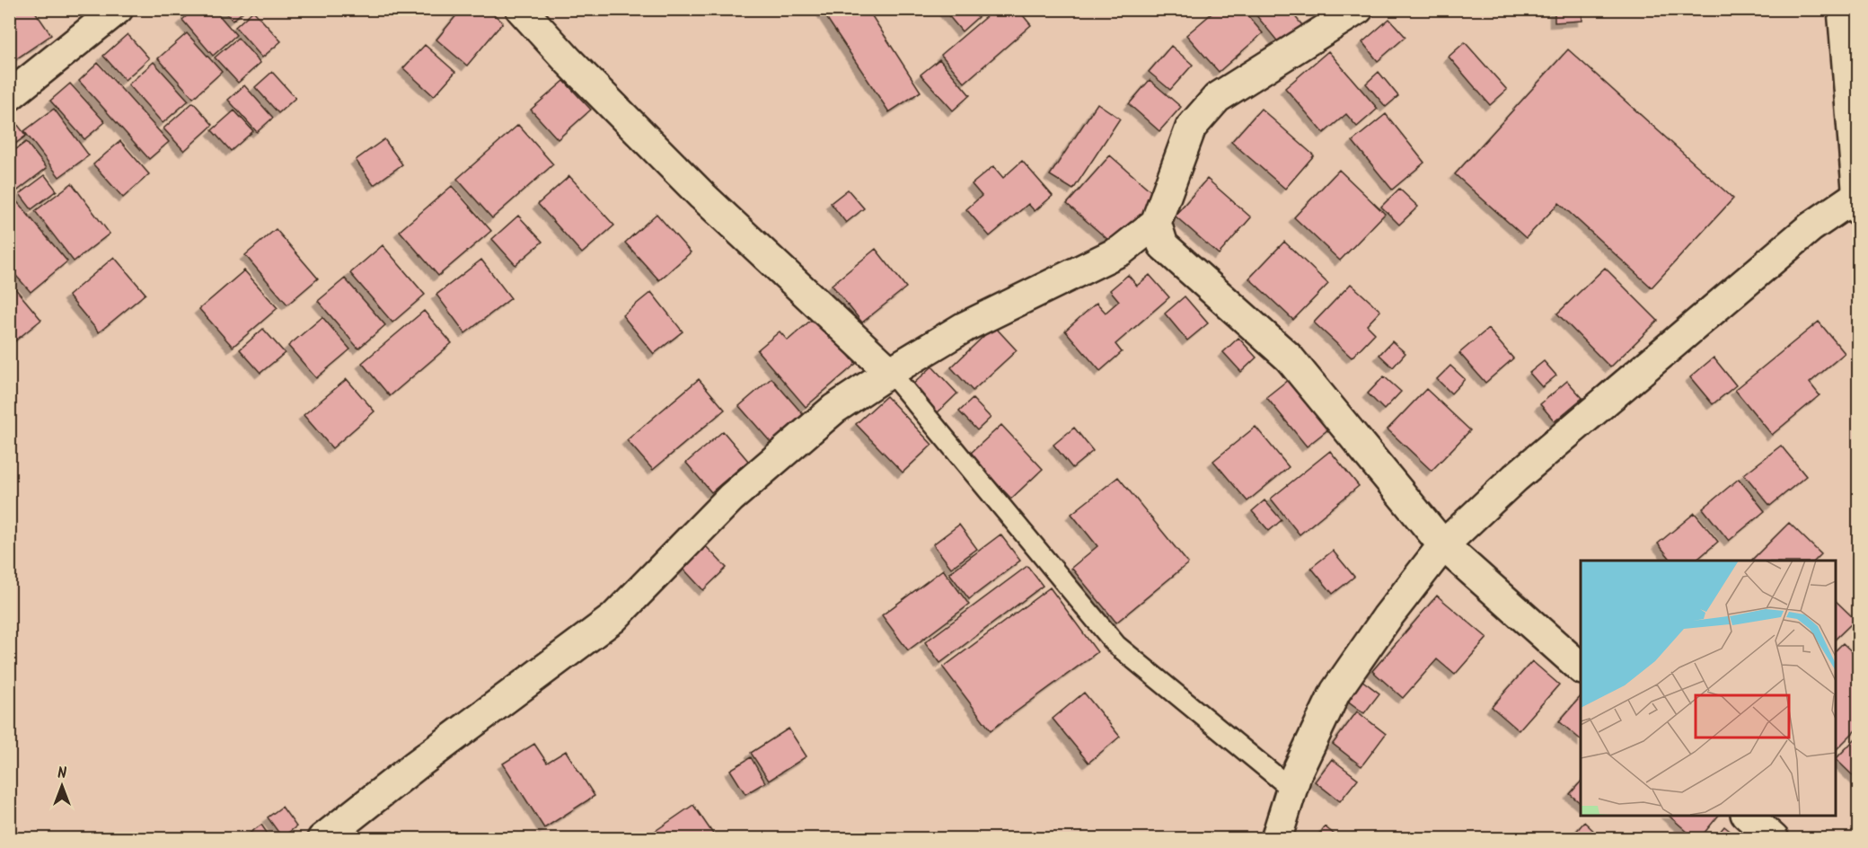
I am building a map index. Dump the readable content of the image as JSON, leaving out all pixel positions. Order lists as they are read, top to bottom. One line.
{"north":"top"}
